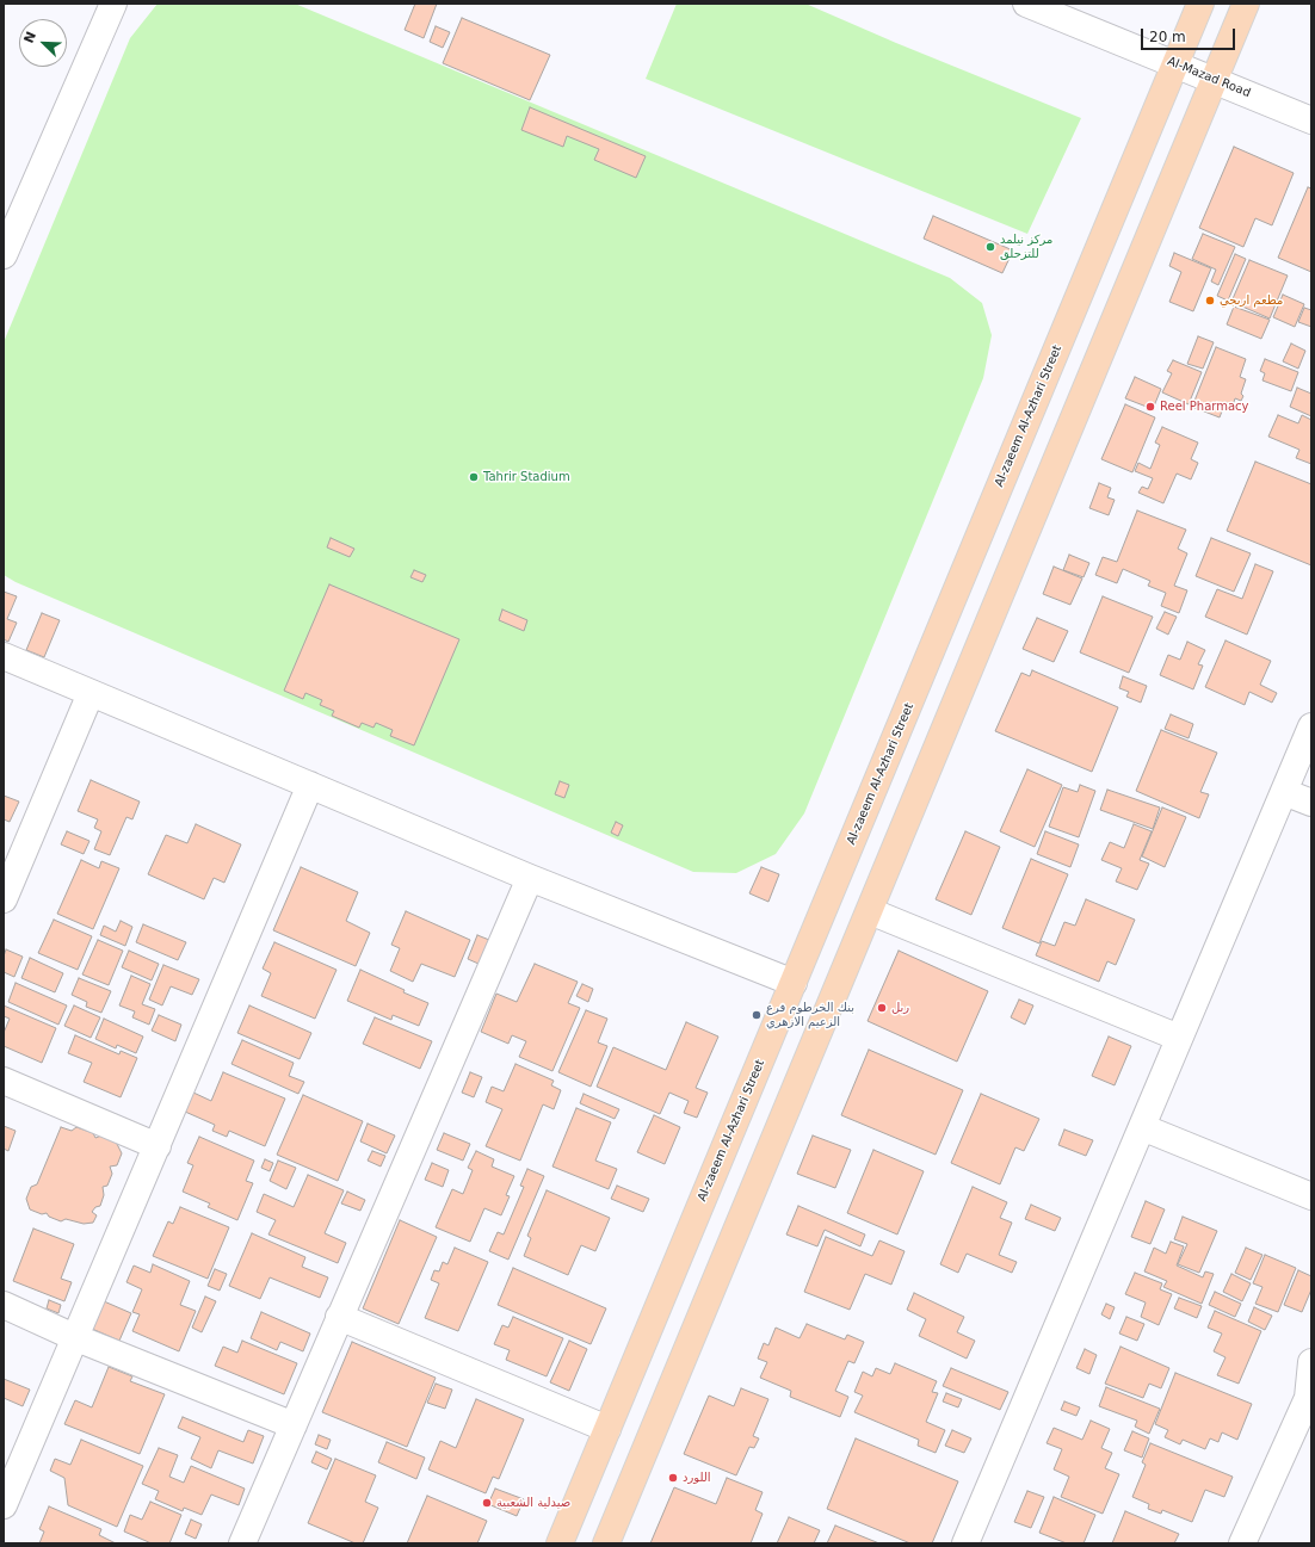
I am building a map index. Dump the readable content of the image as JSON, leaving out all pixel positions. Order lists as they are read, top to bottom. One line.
{"streets":{"main road":["Al-zaeem Al-Azhari Street"],"street":["Al-Mazad Road"]},"crossings":[["Al-Mazad Road","Al-zaeem Al-Azhari Street"]],"places":["مركز نيلمد للتزحلق","مطعم اربجي","Reel Pharmacy","Tahrir Stadium","ربل","بنك الخرطوم فرع الزعيم الازهري","اللورد","صيدلية الشعبية"],"scale_bar":"20 m","north":"top left"}
